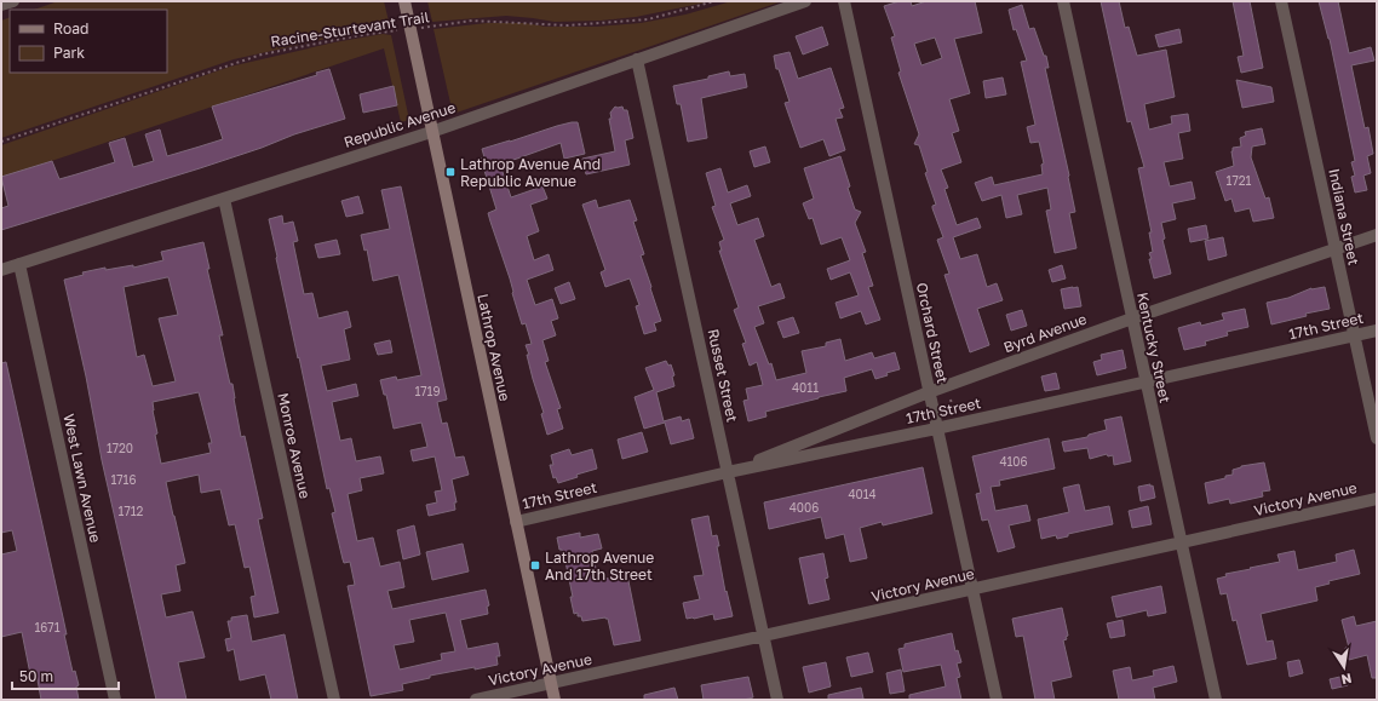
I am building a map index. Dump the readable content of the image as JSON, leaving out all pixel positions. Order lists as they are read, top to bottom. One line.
{"streets":{"street":["Republic Avenue","Indiana Street","17th Street","Orchard Street","Byrd Avenue","Lathrop Avenue","Kentucky Street","Russet Street","Monroe Avenue","West Lawn Avenue","Victory Avenue"],"path":["Racine-Sturtevant Trail"]},"crossings":[["Racine-Sturtevant Trail","Lathrop Avenue"],["Republic Avenue","Lathrop Avenue"],["Republic Avenue","Russet Street"],["Republic Avenue","Monroe Avenue"],["Republic Avenue","West Lawn Avenue"],["Indiana Street","17th Street"],["Indiana Street","Byrd Avenue"],["17th Street","Orchard Street"],["17th Street","Byrd Avenue"],["17th Street","Lathrop Avenue"],["17th Street","Kentucky Street"],["17th Street","Russet Street"],["Orchard Street","Byrd Avenue"],["Orchard Street","Victory Avenue"],["Byrd Avenue","Kentucky Street"],["Byrd Avenue","Russet Street"],["Lathrop Avenue","Victory Avenue"],["Kentucky Street","Victory Avenue"],["Russet Street","Victory Avenue"]],"places":{"transit":["Lathrop Avenue And Republic Avenue","Lathrop Avenue And 17th Street"]},"house_numbers":["1721","4011","1719","1720","4106","1716","4014","4006","1712","1671"],"legend":["Road","Park"],"scale_bar":"50 m","north":"bottom"}
